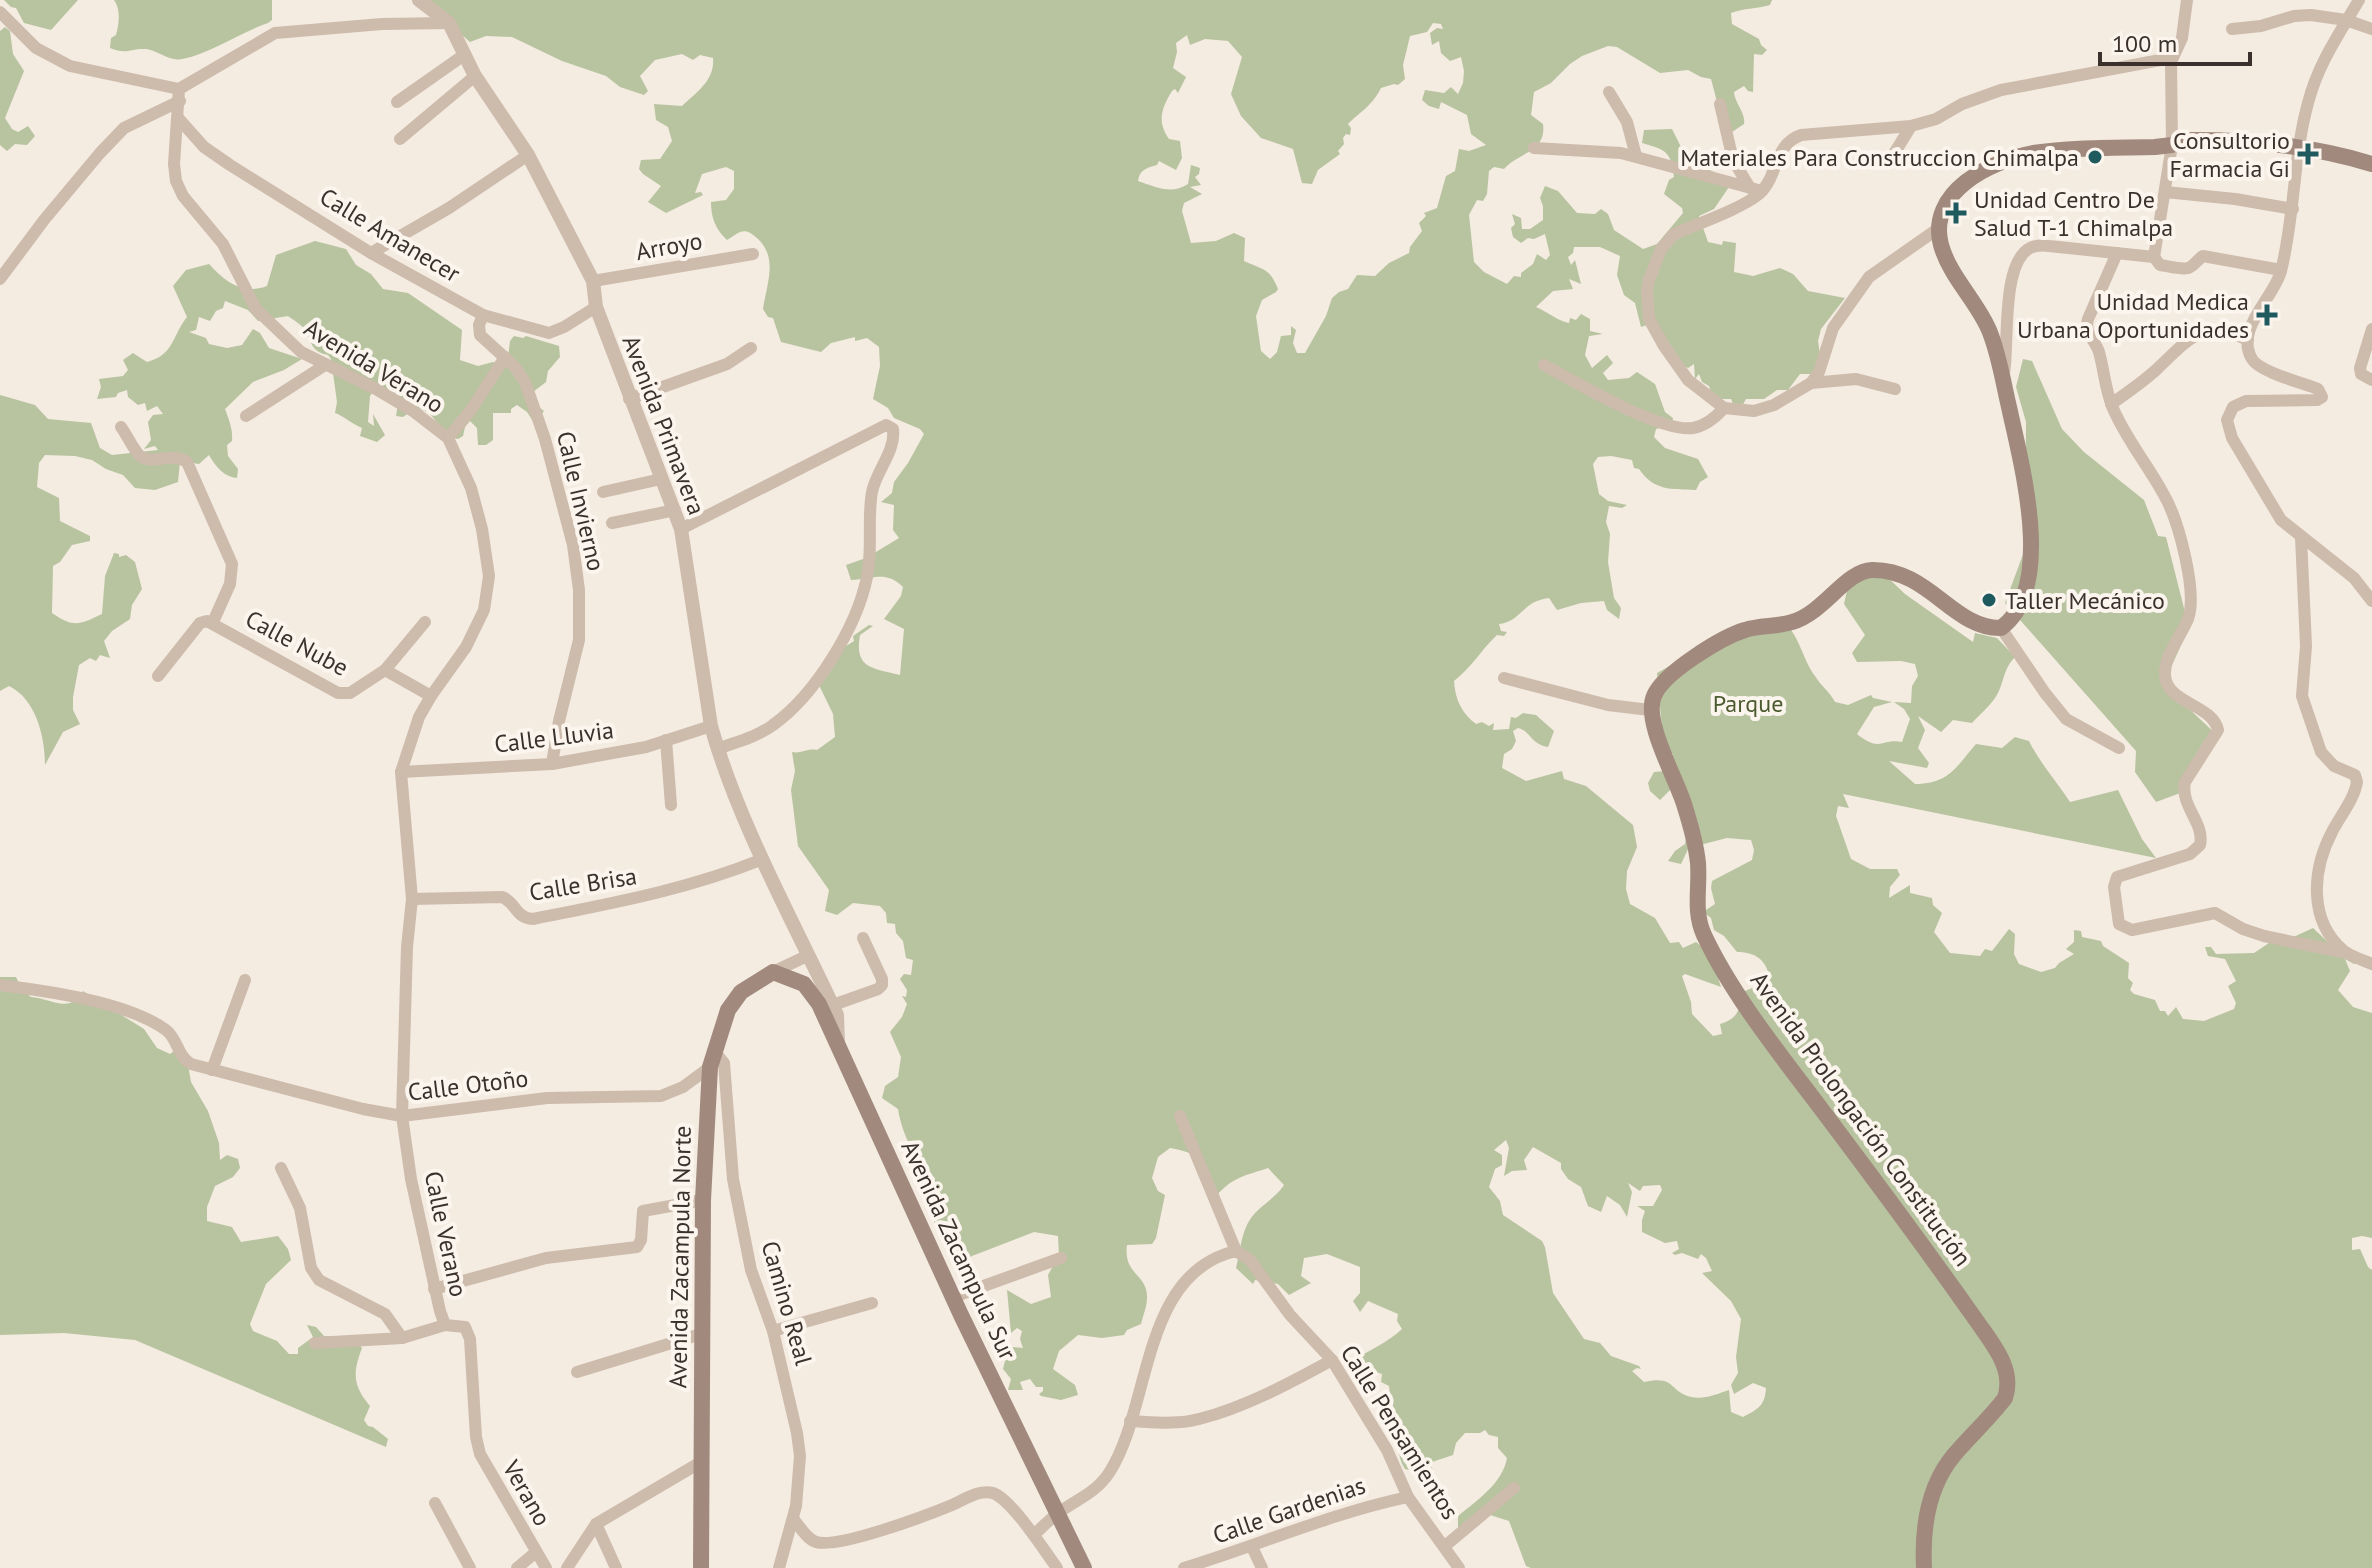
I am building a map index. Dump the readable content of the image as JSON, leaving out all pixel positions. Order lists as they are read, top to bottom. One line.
{"streets":{"main road":["Avenida Prolongación Constitución","Avenida Zacampula Sur","Avenida Zacampula Norte"],"street":["Calle Amanecer","Arroyo","Avenida Verano","Avenida Primavera","Calle Invierno","Calle Nube","Calle Lluvia","Calle Brisa","Calle Otoño","Calle Verano","Camino Real","Calle Pensamientos","Verano","Calle Gardenias"]},"crossings":[["Calle Amanecer","Avenida Verano"],["Calle Amanecer","Avenida Primavera"],["Calle Amanecer","Calle Invierno"],["Arroyo","Avenida Primavera"],["Avenida Verano","Calle Nube"],["Avenida Verano","Calle Lluvia"],["Avenida Verano","Calle Brisa"],["Avenida Verano","Calle Otoño"],["Avenida Verano","Calle Verano"],["Avenida Primavera","Calle Lluvia"],["Avenida Primavera","Calle Brisa"],["Avenida Primavera","Avenida Zacampula Sur"],["Calle Invierno","Calle Lluvia"],["Calle Otoño","Calle Verano"],["Calle Otoño","Avenida Zacampula Norte"],["Calle Otoño","Camino Real"],["Calle Verano","Verano"],["Avenida Zacampula Sur","Avenida Zacampula Norte"],["Avenida Zacampula Norte","Camino Real"],["Calle Pensamientos","Calle Gardenias"]],"parks":["Parque"],"places":{"health":["Consultorio Farmacia Gi","Unidad Centro De Salud T-1 Chimalpa","Unidad Medica Urbana Oportunidades"],"other":["Materiales Para Construccion Chimalpa","Taller Mecánico"]},"scale_bar":"100 m"}
